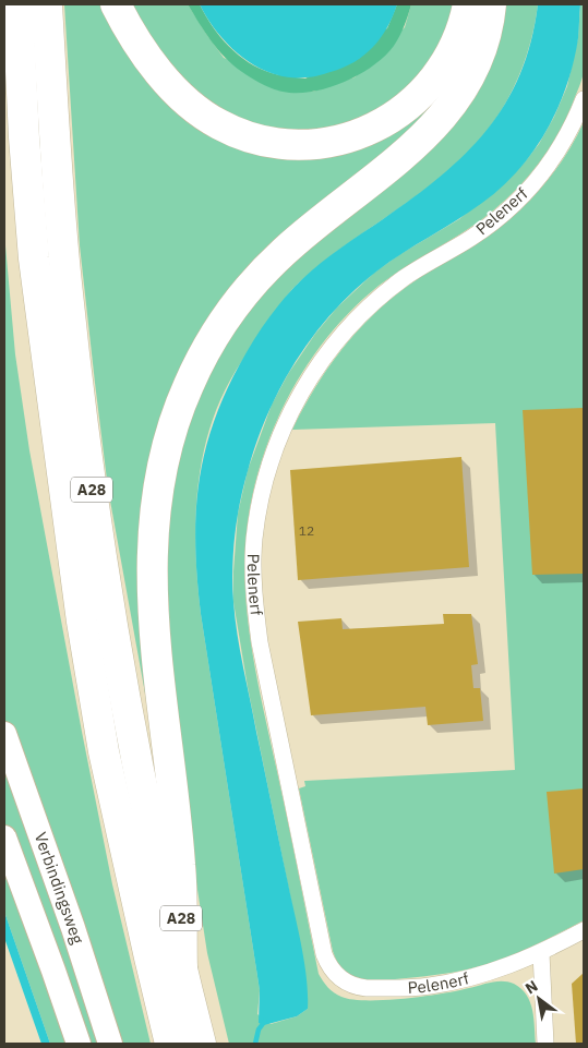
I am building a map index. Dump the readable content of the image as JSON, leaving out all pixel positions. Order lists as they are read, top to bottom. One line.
{"streets":{"highway":["A28"],"main road":["Verbindingsweg"],"street":["Pelenerf"]},"house_numbers":["12"],"north":"top left"}
